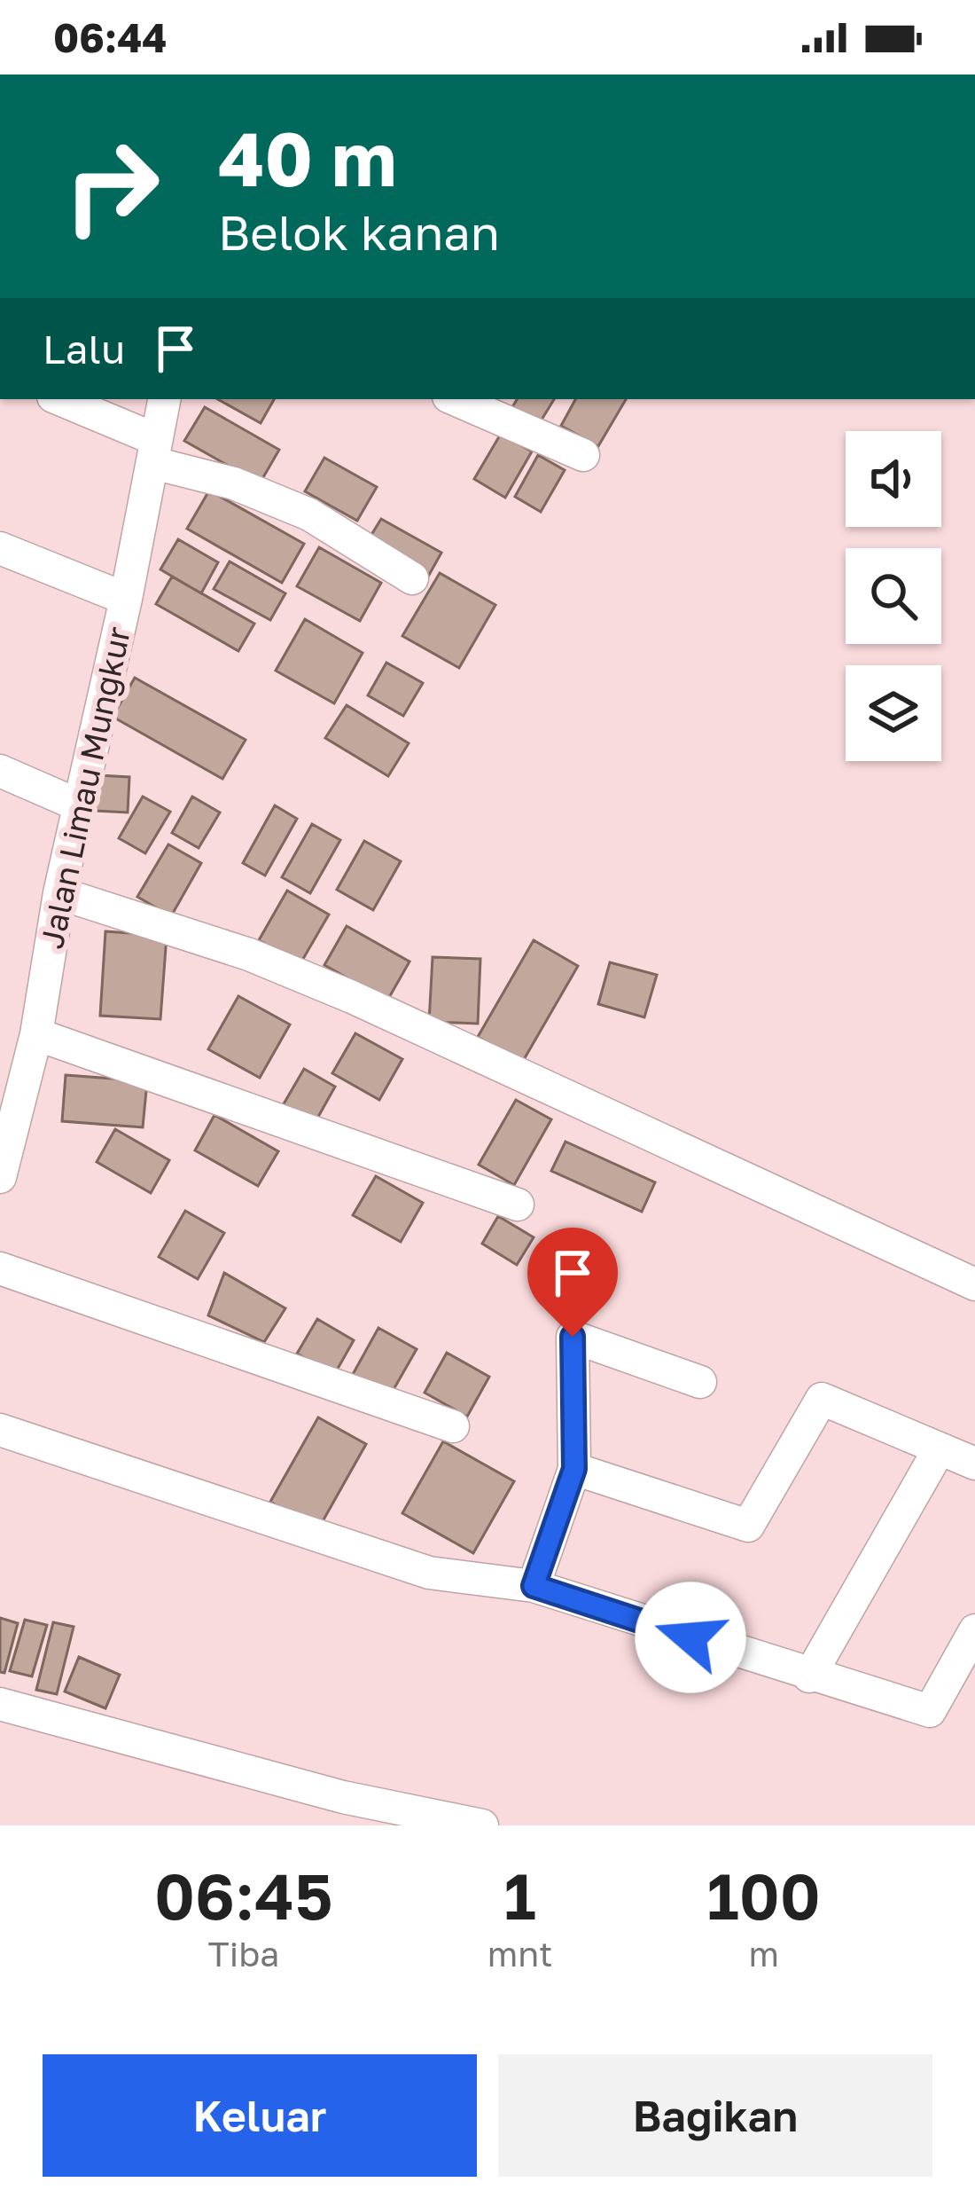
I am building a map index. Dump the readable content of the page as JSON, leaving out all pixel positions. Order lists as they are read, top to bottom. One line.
{"streets":{"street":["Jalan Limau Mungkur"]},"page":{"status":"06:44","turn":["40 m","Belok kanan"],"then":"Lalu","eta":["06:45","Tiba","1","mnt","100","m"],"buttons":["Keluar","Bagikan"]}}
